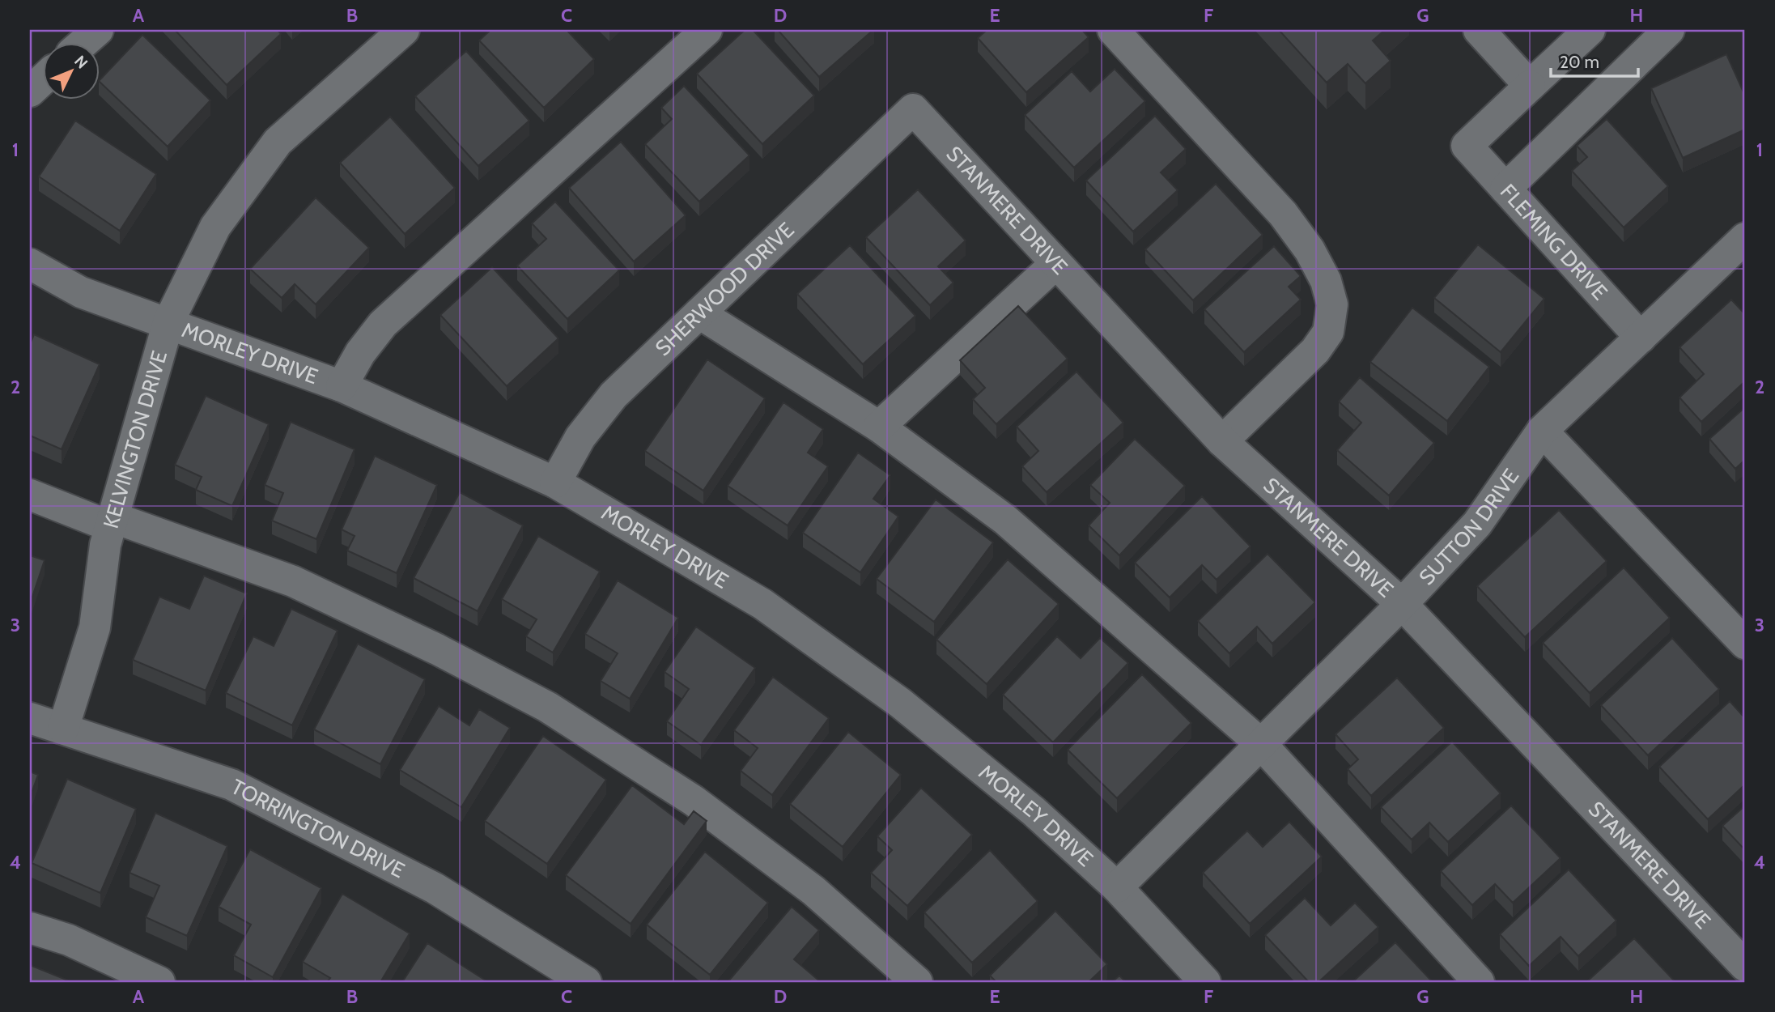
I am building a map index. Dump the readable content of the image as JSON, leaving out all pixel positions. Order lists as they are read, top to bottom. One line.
{"streets":{"street":["STANMERE DRIVE","FLEMING DRIVE","SHERWOOD DRIVE","MORLEY DRIVE","KELVINGTON DRIVE","SUTTON DRIVE","TORRINGTON DRIVE"]},"crossings":[["STANMERE DRIVE","SHERWOOD DRIVE"],["STANMERE DRIVE","SUTTON DRIVE"],["FLEMING DRIVE","SUTTON DRIVE"],["SHERWOOD DRIVE","MORLEY DRIVE"],["MORLEY DRIVE","KELVINGTON DRIVE"],["MORLEY DRIVE","SUTTON DRIVE"],["KELVINGTON DRIVE","TORRINGTON DRIVE"]],"scale_bar":"20 m","north":"top right","grid":{"columns":["A","B","C","D","E","F","G","H"],"rows":["1","2","3","4"]}}
